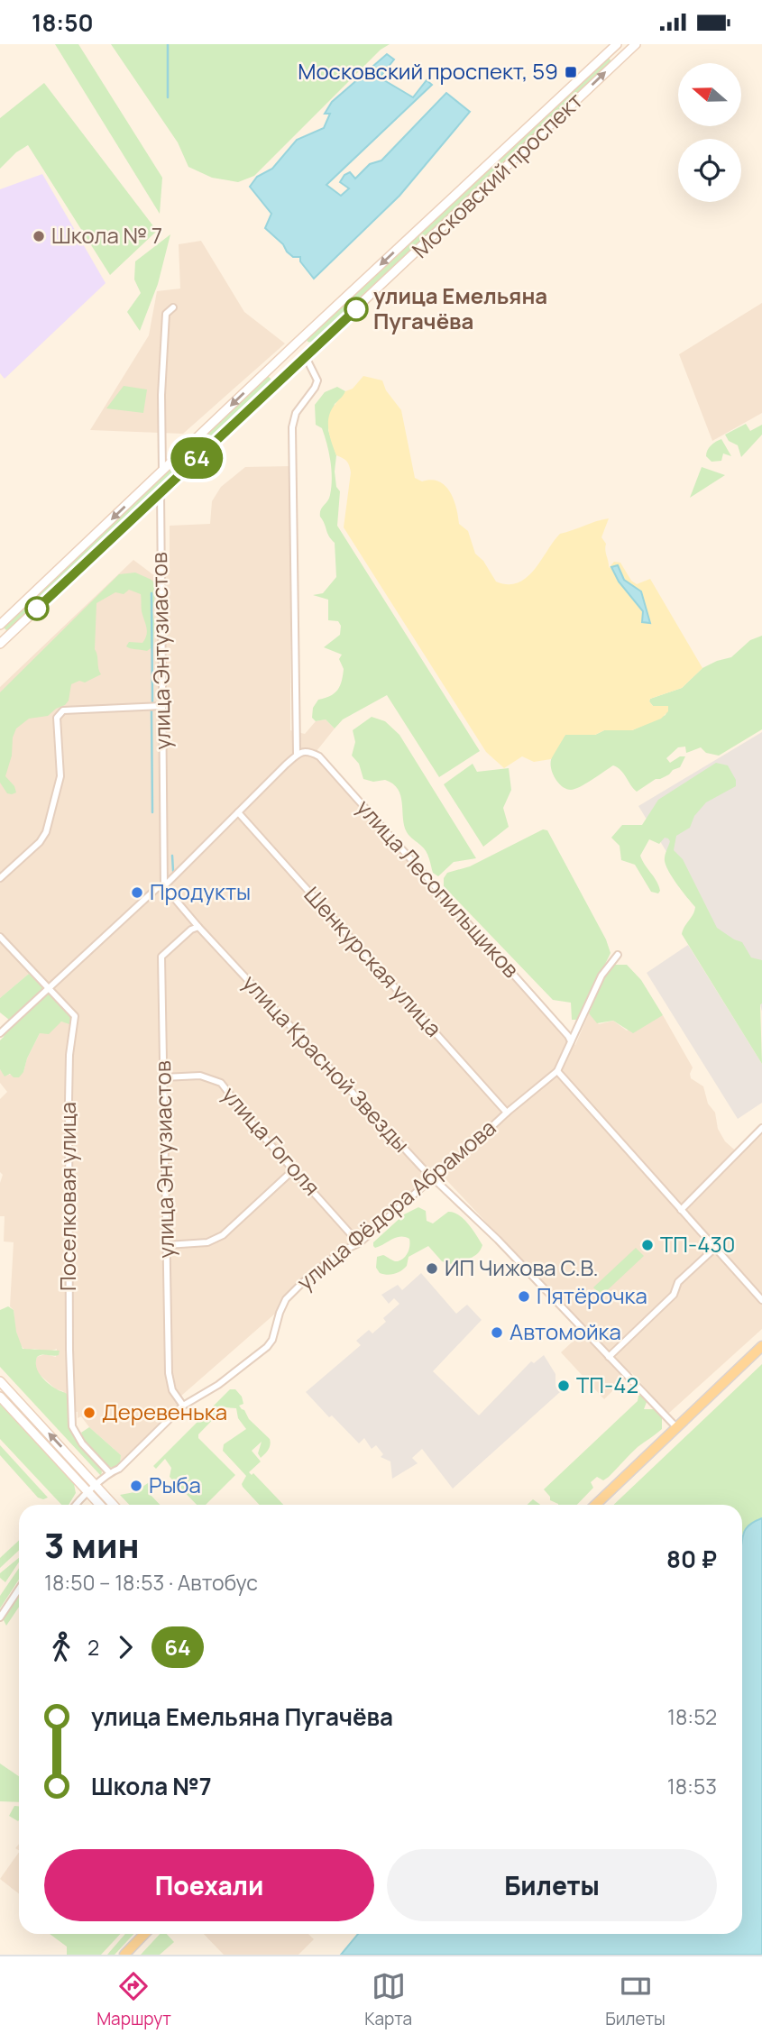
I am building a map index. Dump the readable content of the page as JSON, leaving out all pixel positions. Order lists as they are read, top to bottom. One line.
{"streets":{"main road":["Московский проспект"],"street":["улица Энтузиастов","улица Лесопильщиков","Шенкурская улица","улица Красной Звезды","улица Гоголя","Поселковая улица","улица Фёдора Абрамова"]},"crossings":[["Московский проспект","улица Энтузиастов"],["улица Энтузиастов","улица Красной Звезды"],["улица Энтузиастов","улица Гоголя"],["улица Энтузиастов","улица Фёдора Абрамова"],["улица Лесопильщиков","улица Фёдора Абрамова"],["Шенкурская улица","улица Фёдора Абрамова"],["улица Красной Звезды","улица Фёдора Абрамова"],["улица Гоголя","улица Фёдора Абрамова"],["Поселковая улица","улица Фёдора Абрамова"]],"places":{"transit":["Московский проспект, 59"],"other":["Школа № 7","улица Емельяна Пугачёва","Продукты","ТП-430","ИП Чижова С.В.","Пятёрочка","Автомойка","ТП-42","Деревенька","Рыба"]},"lines":["bus line 64"],"north":"left","page":{"status":"18:50","on_map":"64","heading":["3 мин","18:50 – 18:53 · Автобус","80 ₽"],"legs":["2","64"],"list":[{"name":"улица Емельяна Пугачёва","value":"18:52"},{"name":"Школа №7","value":"18:53"}],"buttons":["Поехали","Билеты"],"tabs":["Маршрут","Карта","Билеты"]}}
